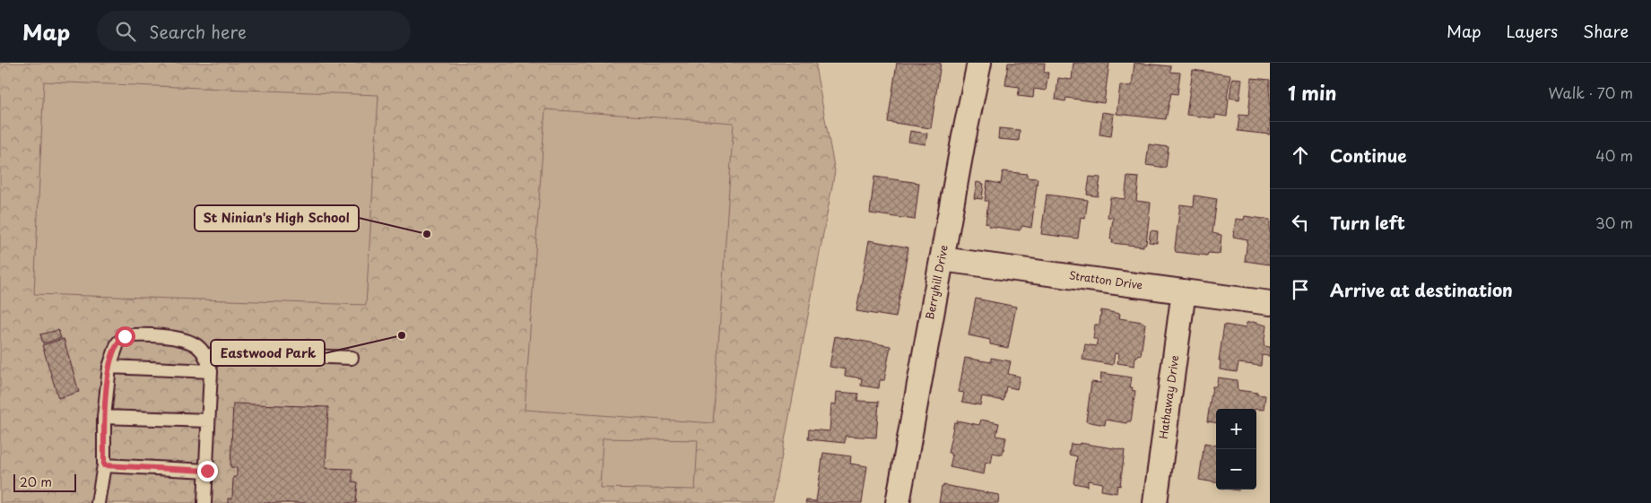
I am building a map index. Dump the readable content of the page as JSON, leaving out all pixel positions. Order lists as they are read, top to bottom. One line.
{"streets":{"street":["Stratton Drive","Berryhill Drive","Hathaway Drive"]},"crossings":[["Stratton Drive","Berryhill Drive"],["Stratton Drive","Hathaway Drive"]],"places":["St Ninian's High School","Eastwood Park"],"scale_bar":"20 m","page":{"header":"Map","search":"Search here","nav":["Map","Layers","Share"],"heading":["1 min","Walk · 70 m"],"list":[["Continue","40 m"],["Turn left","30 m"],"Arrive at destination"],"map_buttons":["+","−"],"scale":"20 m"}}
